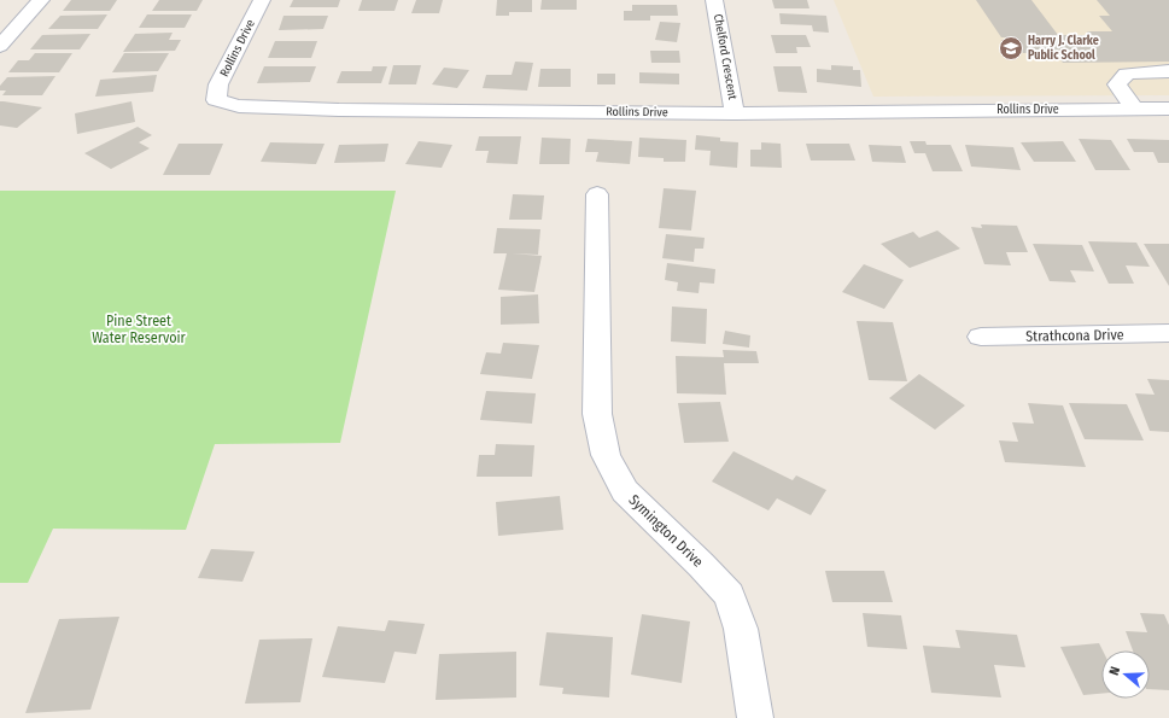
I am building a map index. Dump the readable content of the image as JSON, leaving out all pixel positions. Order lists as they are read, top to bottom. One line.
{"streets":{"street":["Rollins Drive","Chelford Crescent","Strathcona Drive","Symington Drive"]},"crossings":[["Rollins Drive","Chelford Crescent"]],"parks":["Pine Street Water Reservoir"],"places":{"school or university":["Harry J. Clarke Public School"]},"north":"left"}
